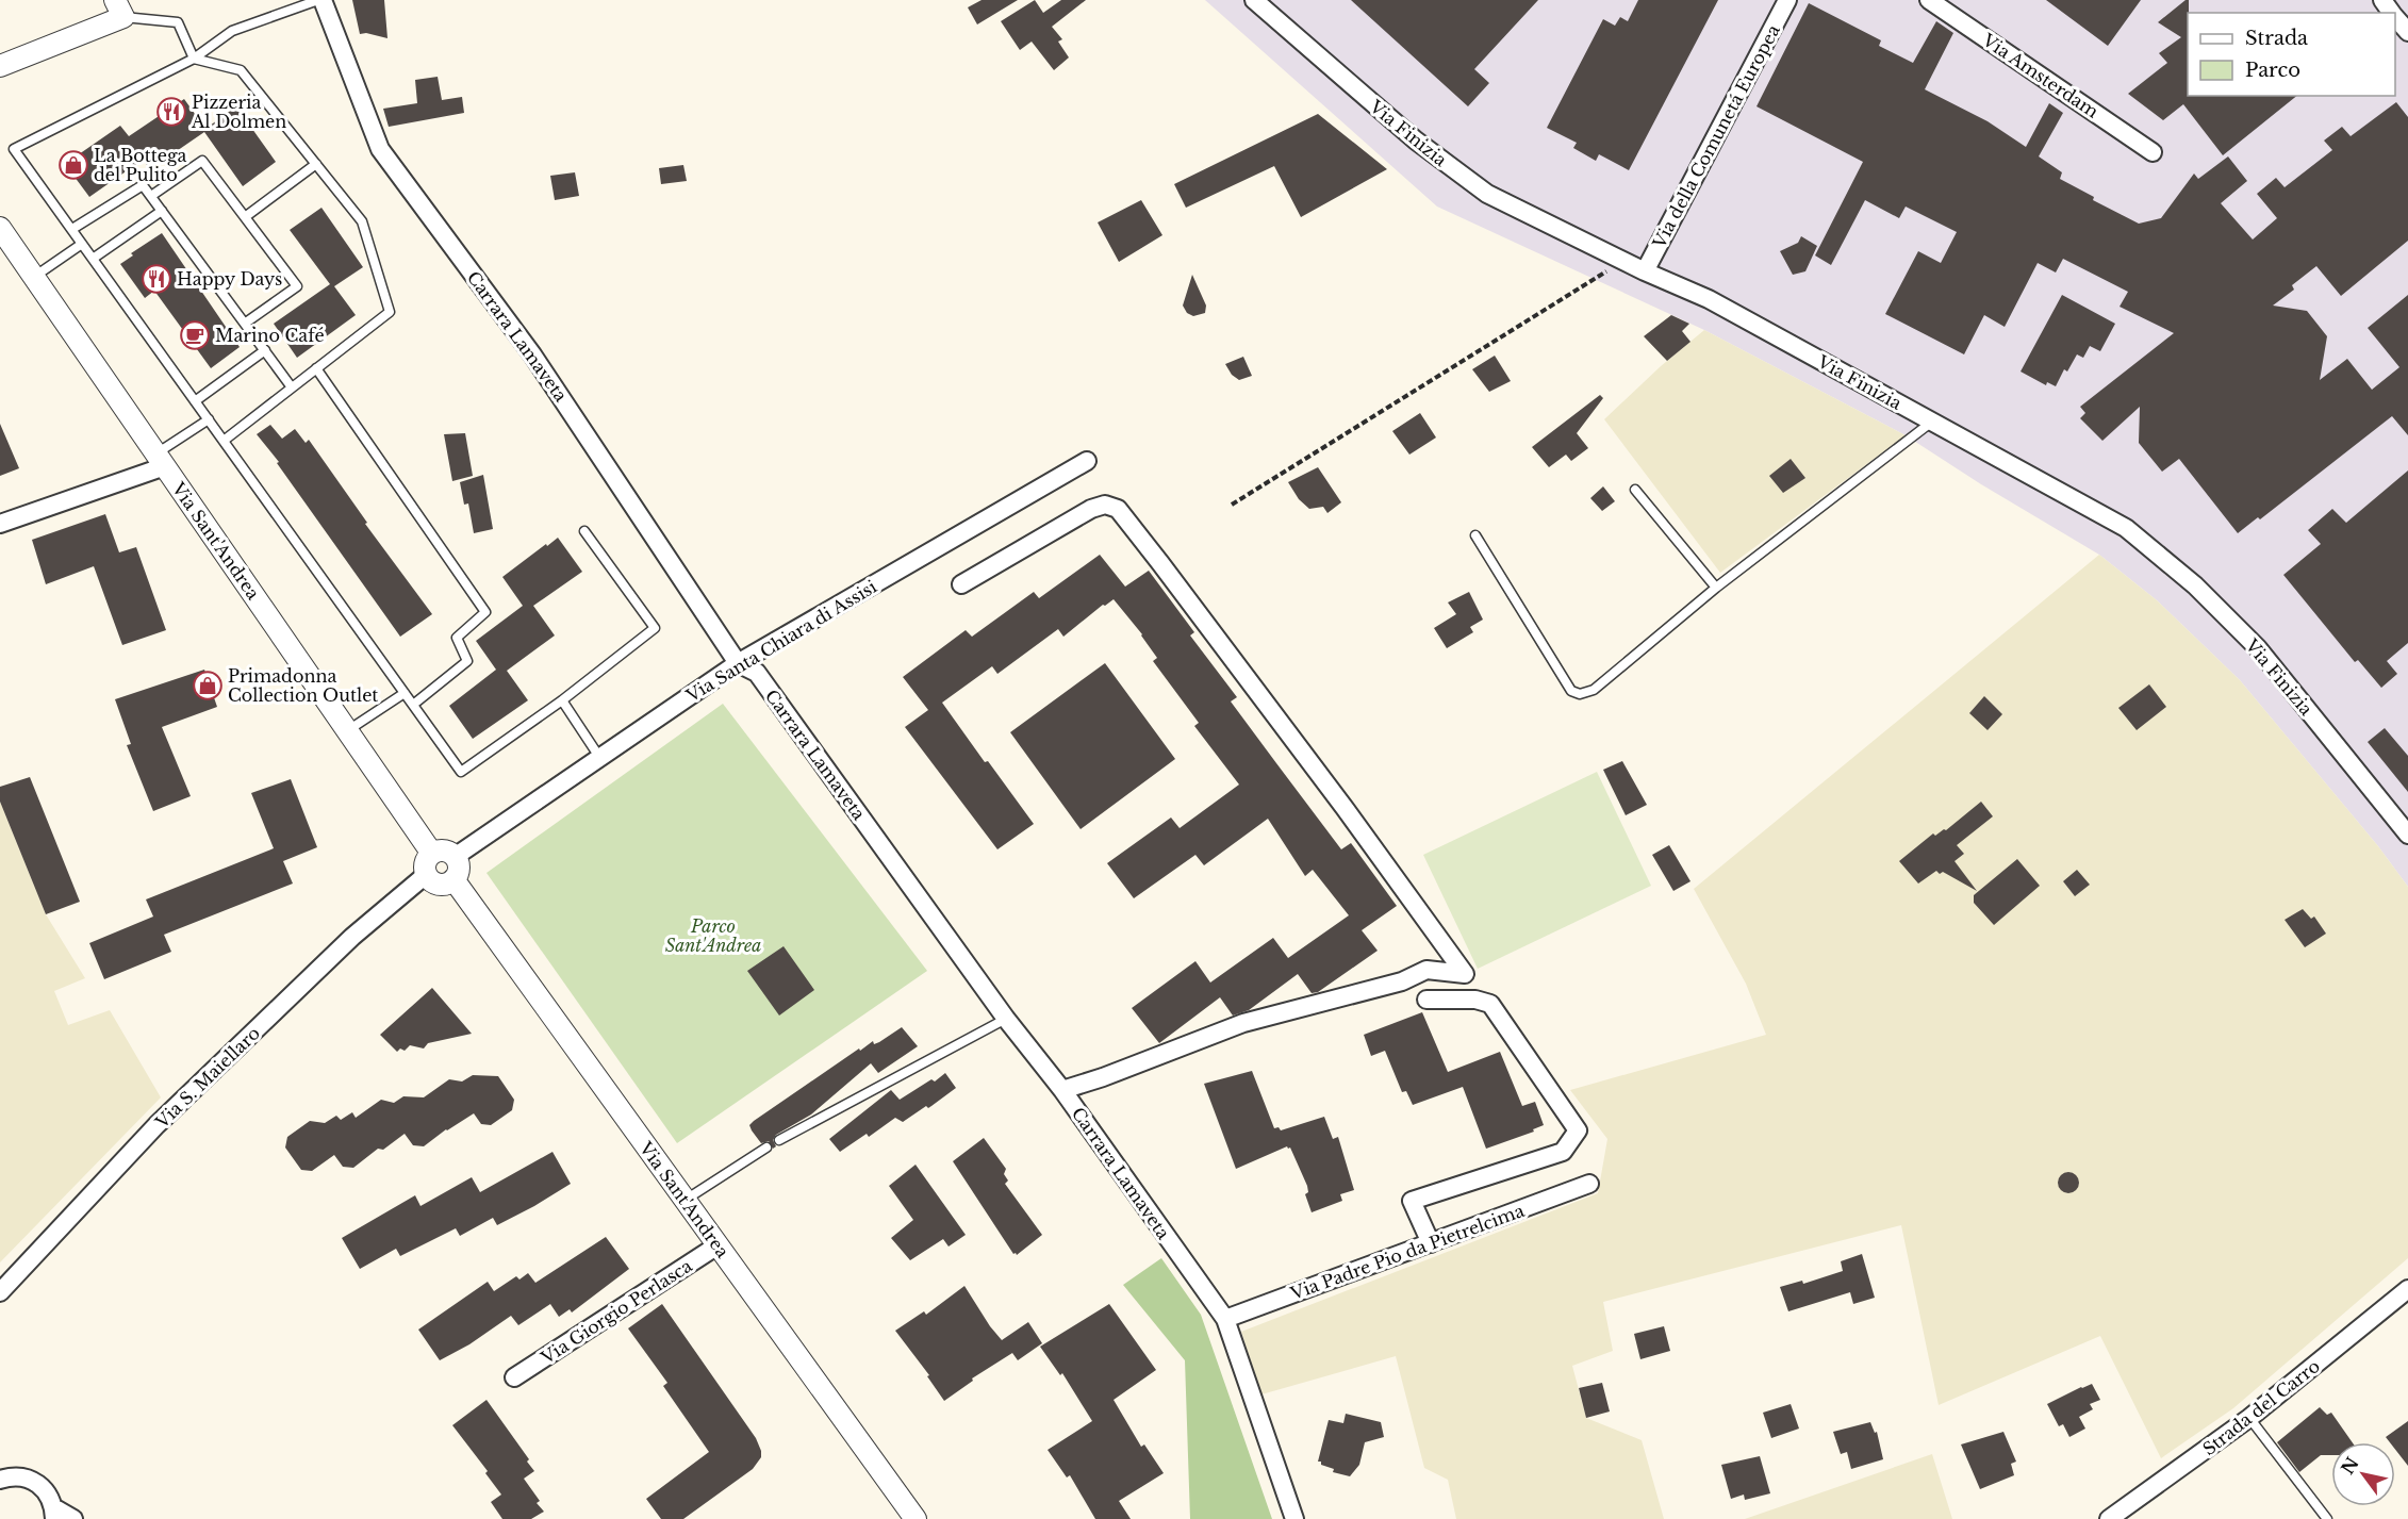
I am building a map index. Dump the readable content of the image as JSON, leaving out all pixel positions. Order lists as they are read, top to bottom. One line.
{"streets":{"street":["Via Amsterdam","Via Finizia","Via della Comunetá Europea","Carrara Lamaveta","Via Sant'Andrea","Via Santa Chiara di Assisi","Via S. Maiellaro","Via Padre Pio da Pietrelcima","Via Giorgio Perlasca","Strada del Carro"]},"crossings":[["Via Finizia","Via della Comunetá Europea"],["Carrara Lamaveta","Via Santa Chiara di Assisi"],["Carrara Lamaveta","Via Padre Pio da Pietrelcima"],["Via Sant'Andrea","Via Santa Chiara di Assisi"],["Via Sant'Andrea","Via S. Maiellaro"],["Via Sant'Andrea","Via Giorgio Perlasca"],["Via Santa Chiara di Assisi","Via S. Maiellaro"]],"parks":["Parco Sant'Andrea"],"places":{"restaurant":["Pizzeria Al Dolmen","Happy Days"],"shop":["La Bottega del Pulito","Primadonna Collection Outlet"],"cafe":["Marino Café"]},"legend":["Strada","Parco"],"north":"top left"}
